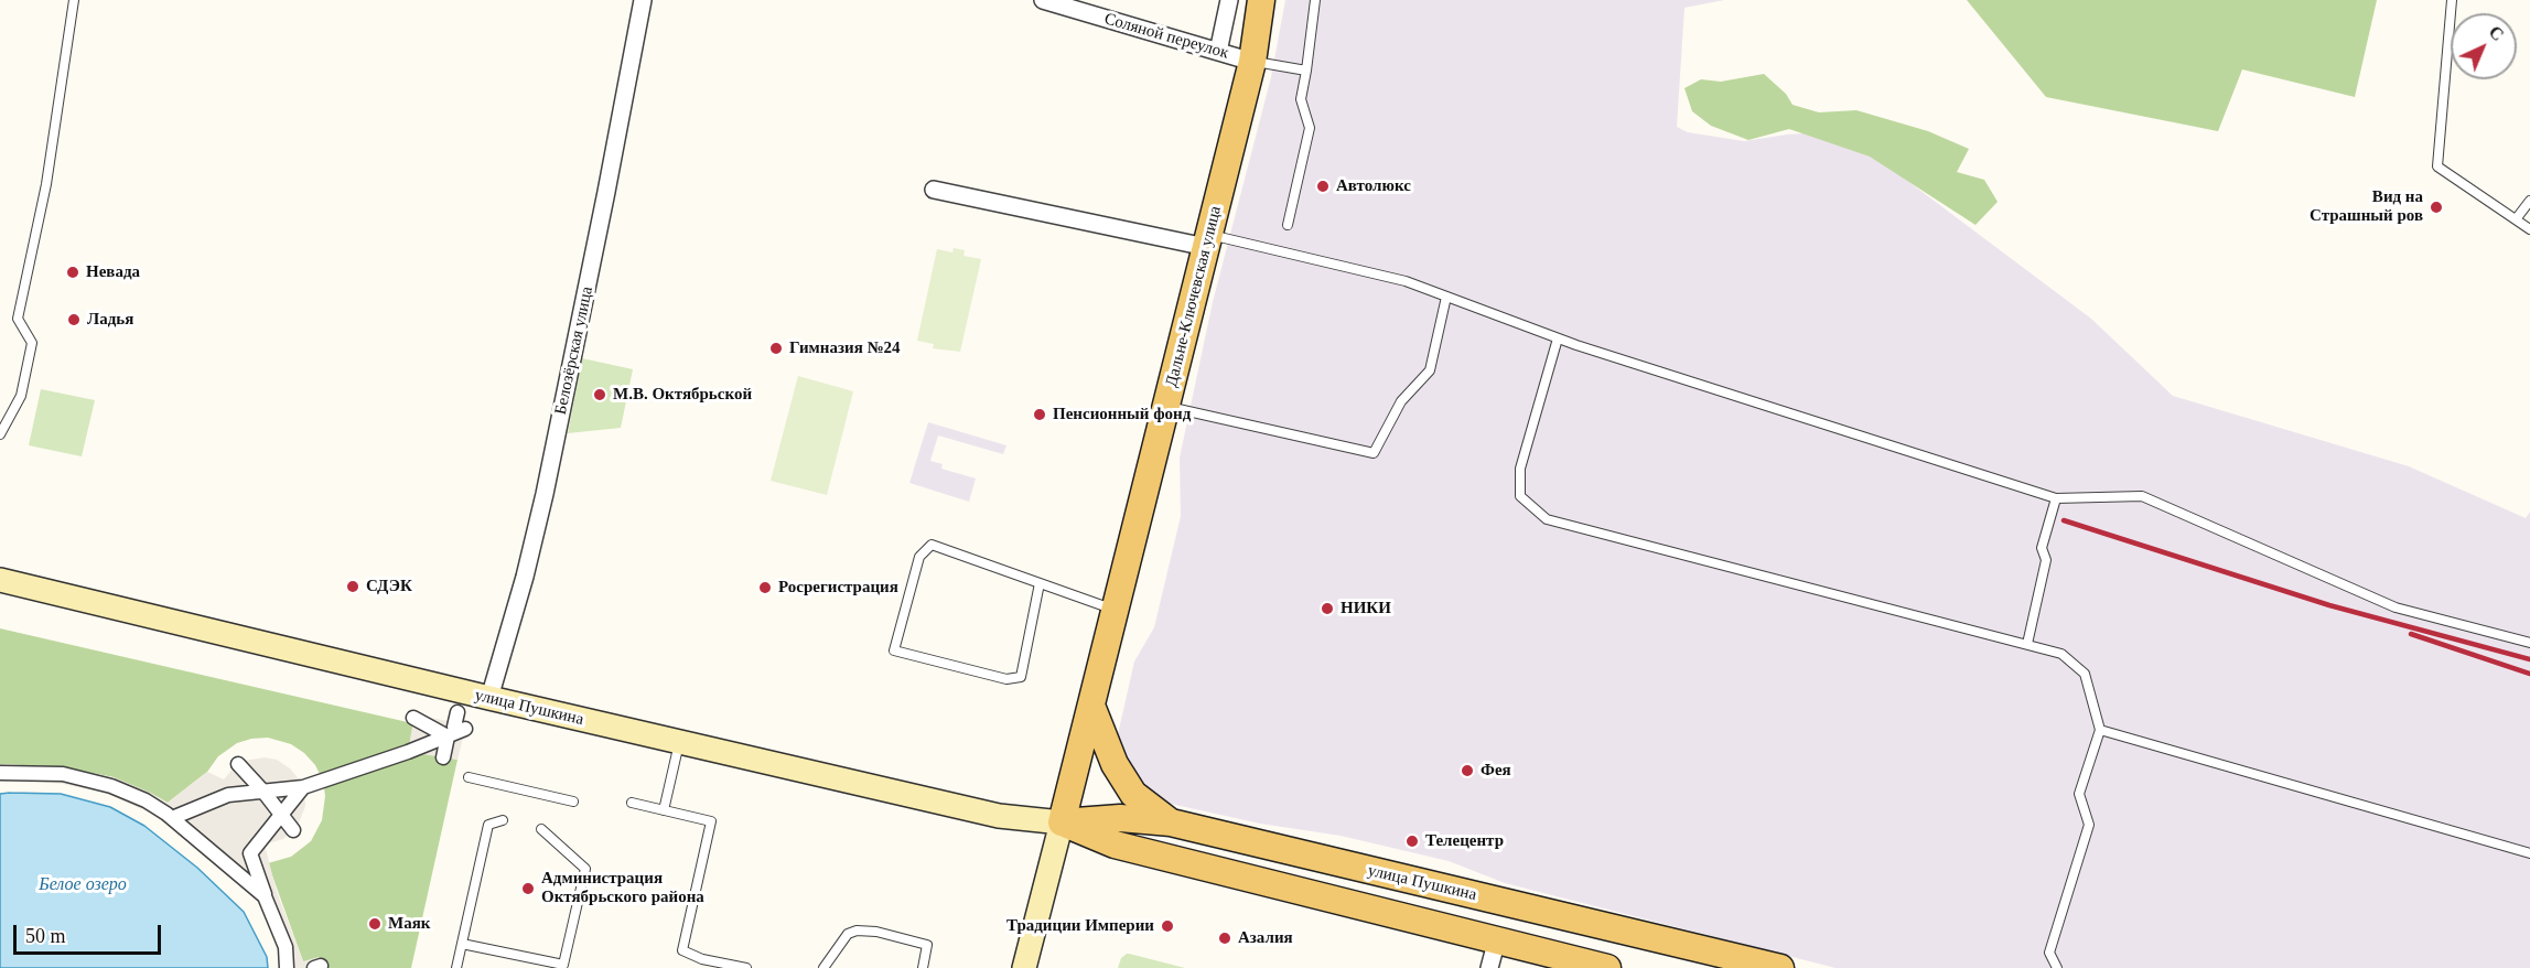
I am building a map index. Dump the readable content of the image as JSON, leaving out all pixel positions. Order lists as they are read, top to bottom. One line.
{"streets":{"main road":["Дальне-Ключевская улица","улица Пушкина"],"street":["Соляной переулок","Белозёрская улица"]},"crossings":[["Соляной переулок","Дальне-Ключевская улица"],["Дальне-Ключевская улица","улица Пушкина"],["Белозёрская улица","улица Пушкина"]],"water":["Белое озеро"],"places":["Автолюкс","Вид на Страшный ров","Невада","Ладья","Гимназия №24","М.В. Октябрьской","Пенсионный фонд","СДЭК","Росрегистрация","НИКИ","Фея","Телецентр","Администрация Октябрьского района","Маяк","Традиции Империи","Азалия"],"scale_bar":"50 m","north":"top right"}
